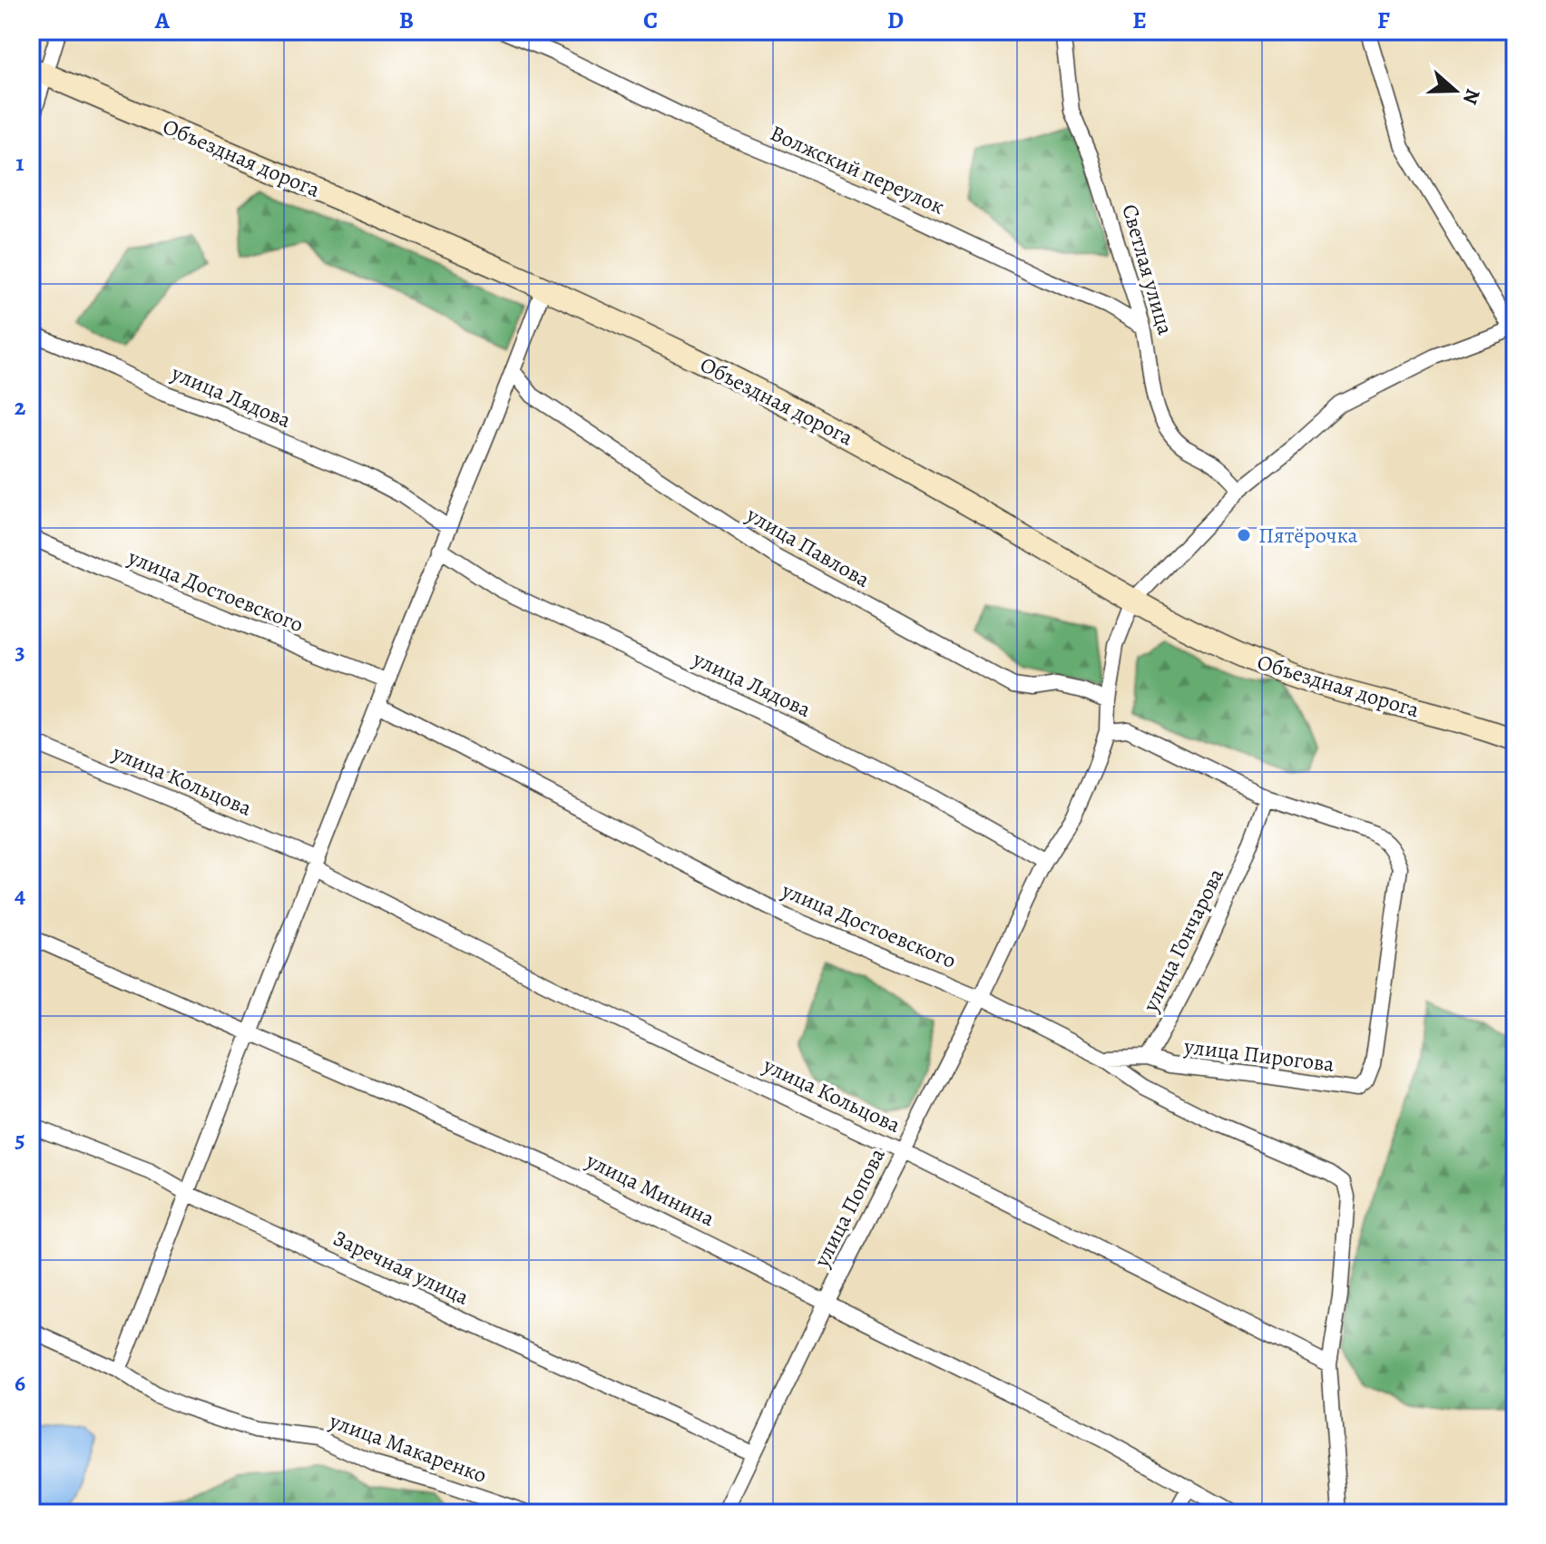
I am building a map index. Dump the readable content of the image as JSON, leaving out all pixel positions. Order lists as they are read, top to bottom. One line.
{"streets":{"main road":["Объездная дорога"],"street":["Волжский переулок","Светлая улица","улица Лядова","улица Павлова","улица Достоевского","улица Кольцова","улица Гончарова","улица Пирогова","улица Минина","улица Попова","Заречная улица","улица Макаренко"]},"crossings":[["Объездная дорога","улица Попова"],["Волжский переулок","Светлая улица"],["улица Лядова","улица Попова"],["улица Павлова","улица Попова"],["улица Достоевского","улица Кольцова"],["улица Достоевского","улица Попова"],["улица Кольцова","улица Попова"],["улица Гончарова","улица Пирогова"],["улица Минина","улица Попова"],["улица Попова","Заречная улица"]],"places":["Пятёрочка"],"north":"right","grid":{"columns":["A","B","C","D","E","F"],"rows":["1","2","3","4","5","6"]}}
